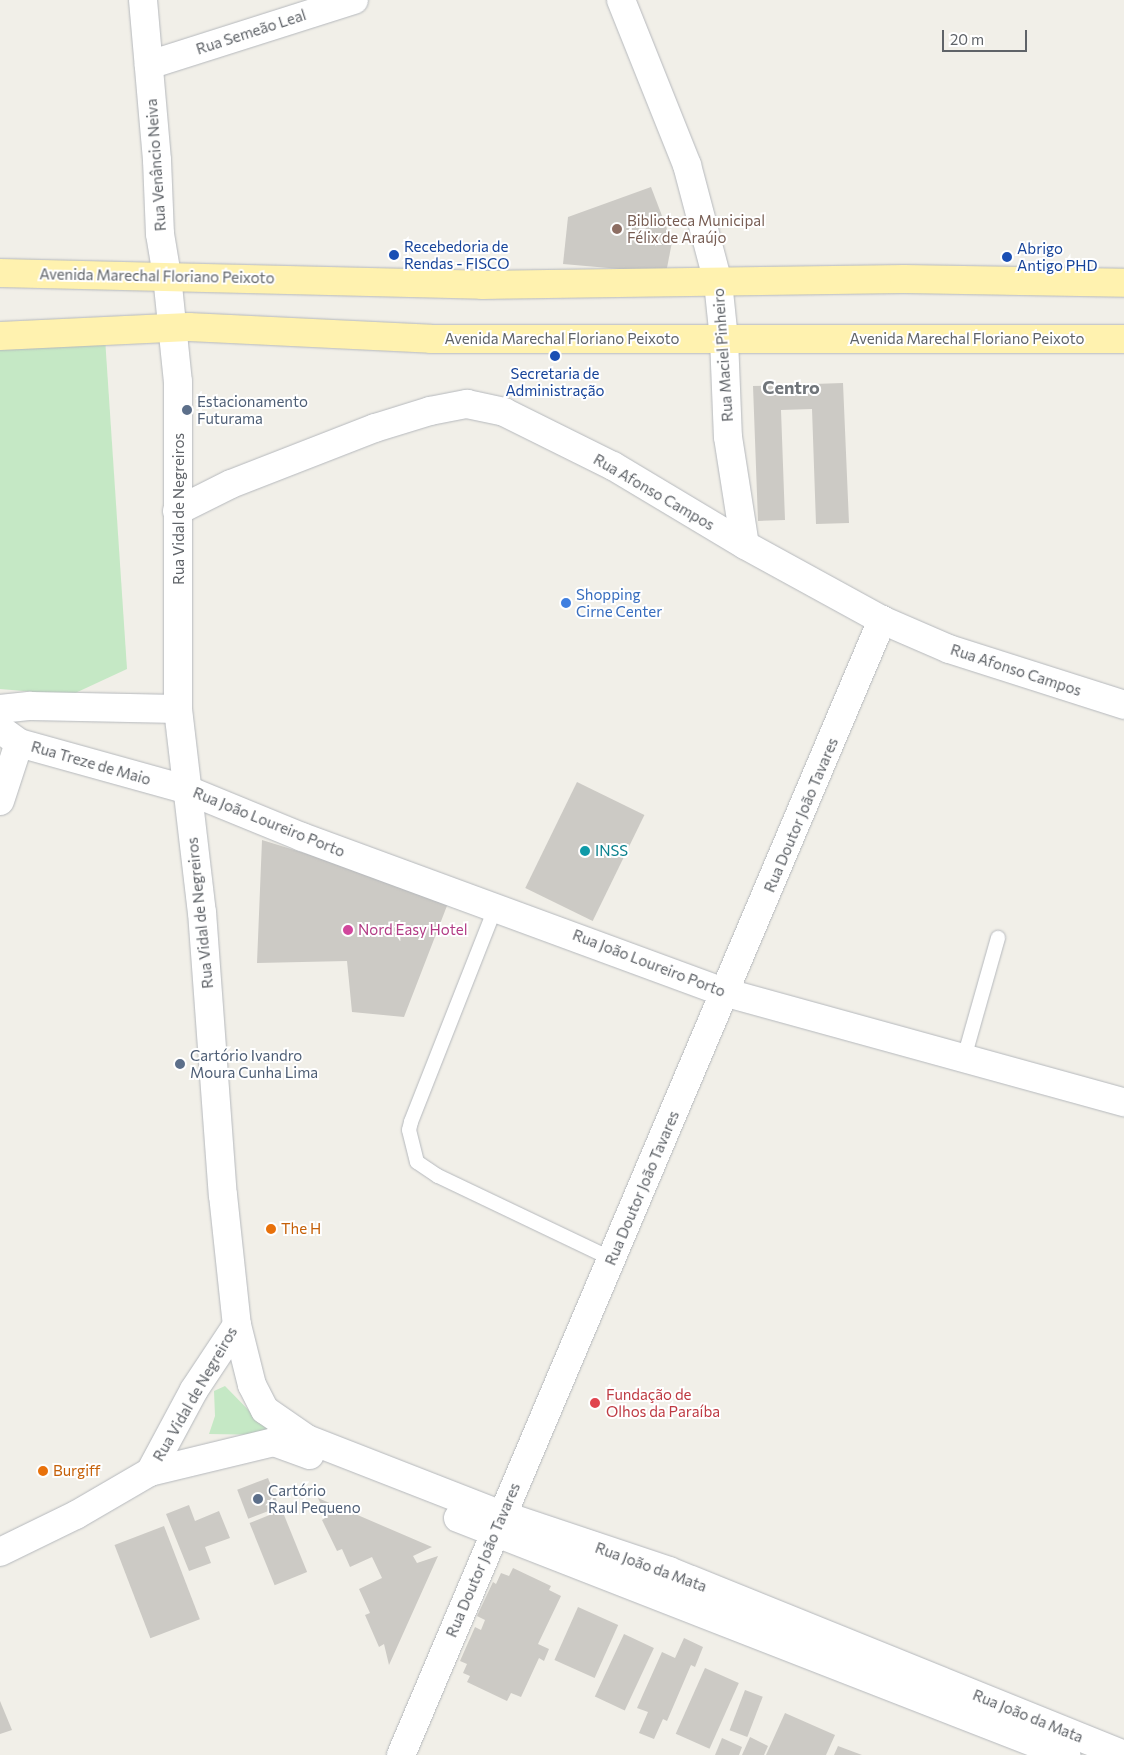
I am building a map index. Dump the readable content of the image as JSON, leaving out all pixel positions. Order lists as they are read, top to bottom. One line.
{"streets":{"main road":["Rua Semeão Leal","Rua Venâncio Neiva","Avenida Marechal Floriano Peixoto","Rua Maciel Pinheiro","Rua Afonso Campos","Rua Vidal de Negreiros","Rua Treze de Maio","Rua Doutor João Tavares","Rua João Loureiro Porto","Rua João da Mata"]},"crossings":[["Rua Semeão Leal","Rua Venâncio Neiva"],["Rua Venâncio Neiva","Avenida Marechal Floriano Peixoto"],["Rua Venâncio Neiva","Rua Vidal de Negreiros"],["Avenida Marechal Floriano Peixoto","Rua Maciel Pinheiro"],["Avenida Marechal Floriano Peixoto","Rua Vidal de Negreiros"],["Rua Maciel Pinheiro","Rua Afonso Campos"],["Rua Afonso Campos","Rua Vidal de Negreiros"],["Rua Afonso Campos","Rua Doutor João Tavares"],["Rua Vidal de Negreiros","Rua Treze de Maio"],["Rua Vidal de Negreiros","Rua João Loureiro Porto"],["Rua Vidal de Negreiros","Rua João da Mata"],["Rua Treze de Maio","Rua João Loureiro Porto"],["Rua Doutor João Tavares","Rua João Loureiro Porto"],["Rua Doutor João Tavares","Rua João da Mata"]],"districts":["Centro"],"places":["Biblioteca Municipal Félix de Araújo","Recebedoria de Rendas - FISCO","Abrigo Antigo PHD","Secretaria de Administração","Estacionamento Futurama","Shopping Cirne Center","INSS","Nord Easy Hotel","Cartório Ivandro Moura Cunha Lima","The H","Fundação de Olhos da Paraíba","Burgiff","Cartório Raul Pequeno"],"scale_bar":"20 m"}
